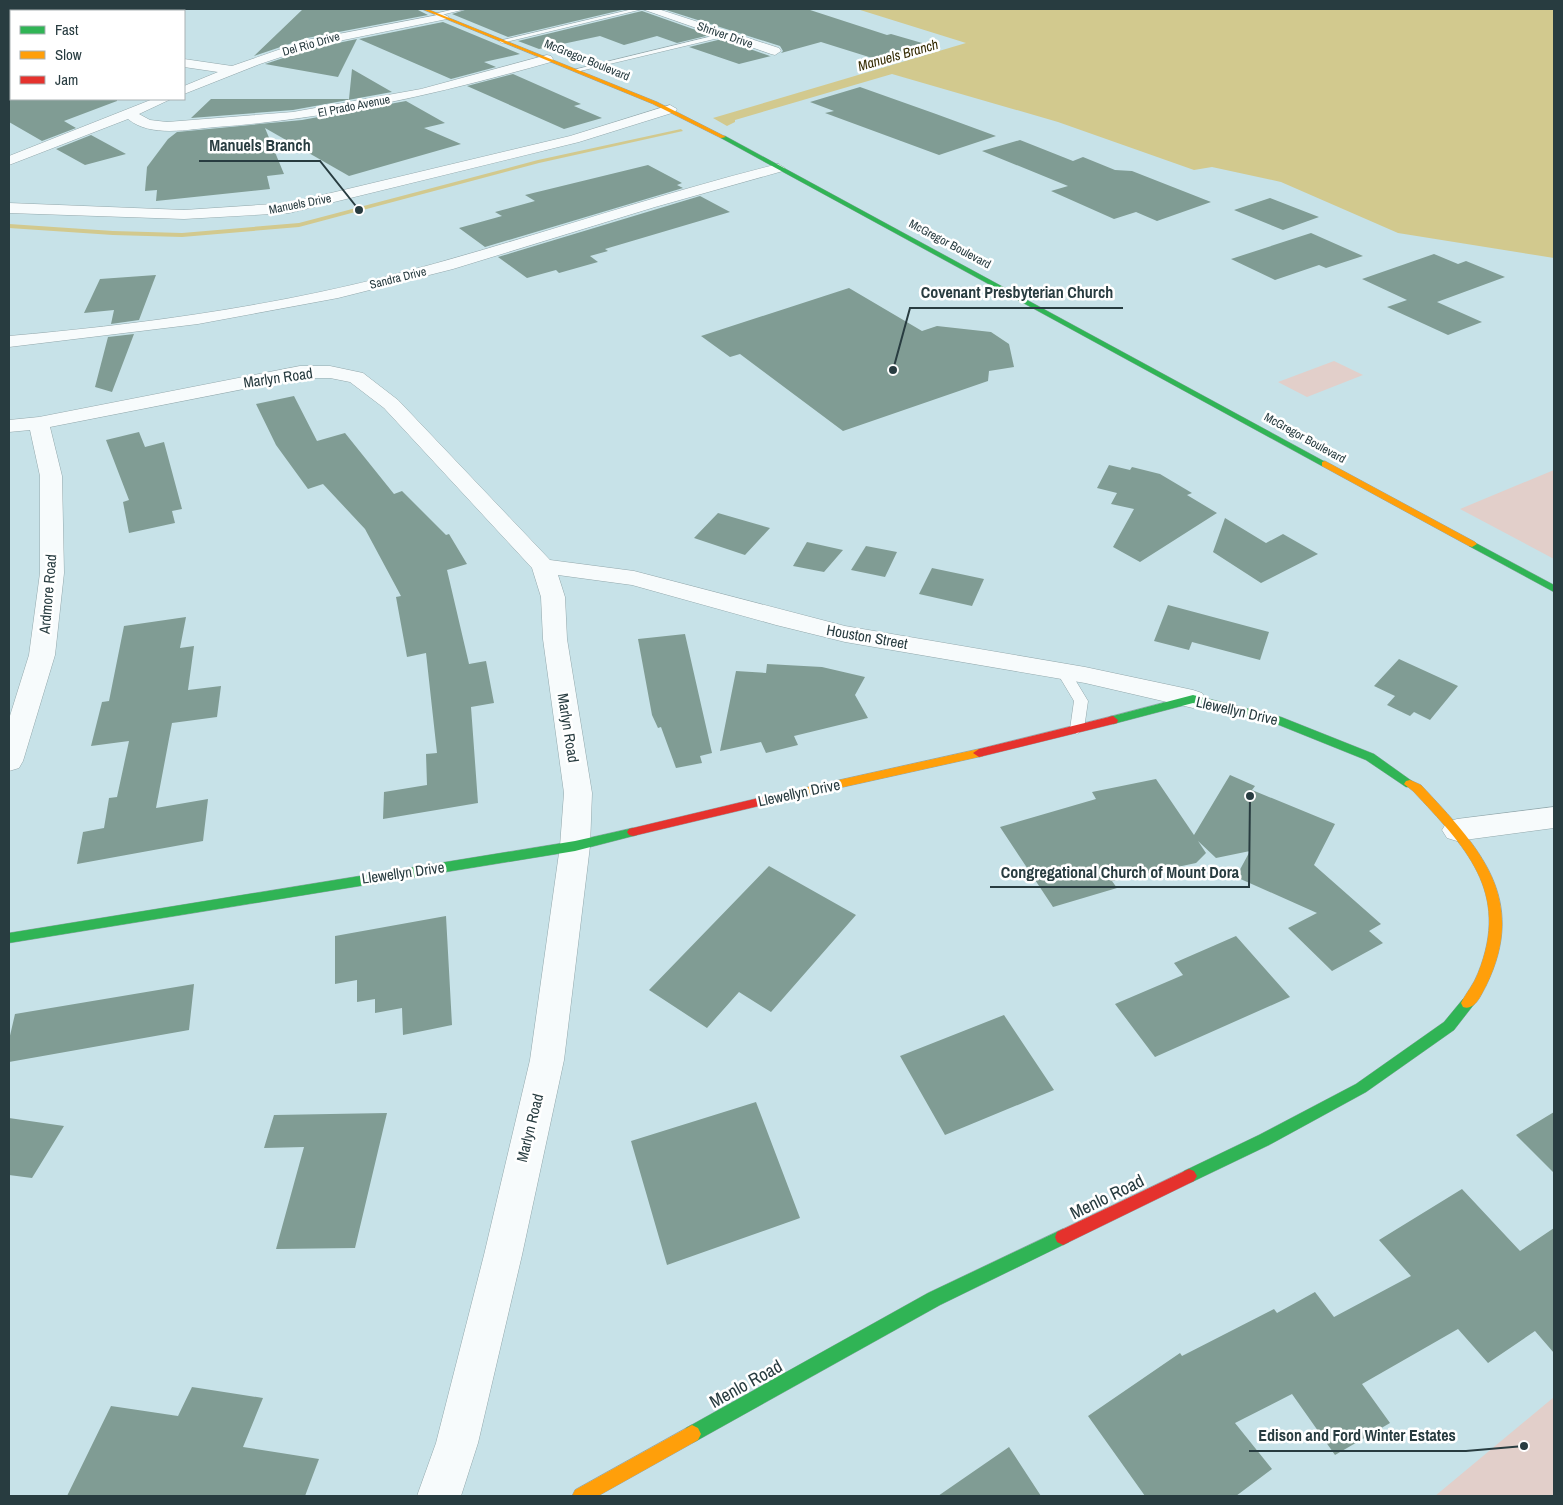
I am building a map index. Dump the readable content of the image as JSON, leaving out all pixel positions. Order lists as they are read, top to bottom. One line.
{"streets":{"main road":["McGregor Boulevard","Llewellyn Drive","Menlo Road"],"street":["Shriver Drive","Del Rio Drive","El Prado Avenue","Manuels Drive","Sandra Drive","Marlyn Road","Ardmore Road","Houston Street"]},"crossings":[["Del Rio Drive","McGregor Boulevard"],["McGregor Boulevard","El Prado Avenue"],["McGregor Boulevard","Manuels Drive"],["McGregor Boulevard","Sandra Drive"],["Marlyn Road","Ardmore Road"],["Marlyn Road","Houston Street"],["Marlyn Road","Llewellyn Drive"],["Houston Street","Llewellyn Drive"],["Llewellyn Drive","Menlo Road"]],"water":["Manuels Branch"],"places":["Manuels Branch","Covenant Presbyterian Church","Congregational Church of Mount Dora","Edison and Ford Winter Estates"],"legend":["Fast","Slow","Jam"]}
